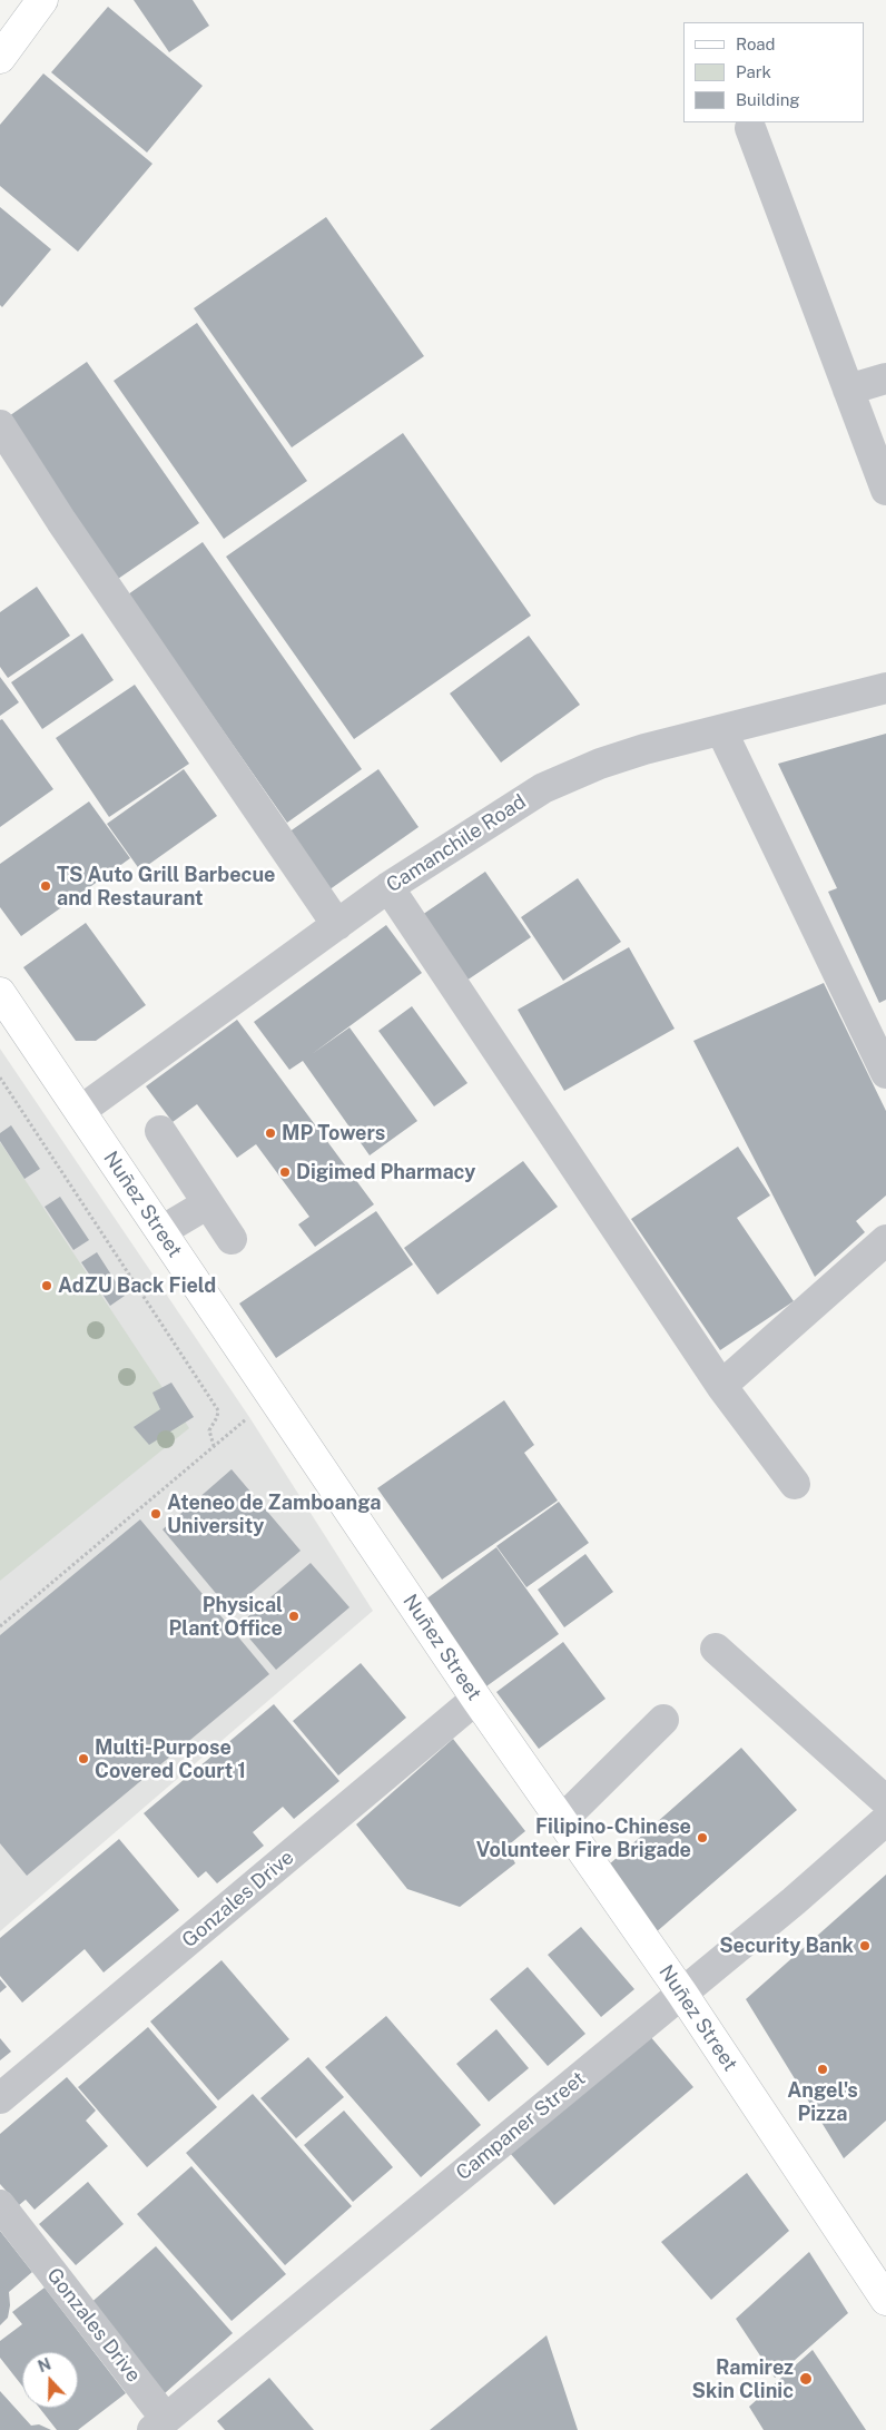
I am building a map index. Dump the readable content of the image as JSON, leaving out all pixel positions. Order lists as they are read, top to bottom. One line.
{"streets":{"main road":["Nuñez Street"],"street":["Camanchile Road","Gonzales Drive","Campaner Street"]},"crossings":[["Camanchile Road","Nuñez Street"],["Nuñez Street","Gonzales Drive"],["Nuñez Street","Campaner Street"],["Gonzales Drive","Campaner Street"]],"places":["TS Auto Grill Barbecue and Restaurant","MP Towers","Digimed Pharmacy","AdZU Back Field","Ateneo de Zamboanga University","Physical Plant Office","Multi-Purpose Covered Court 1","Filipino-Chinese Volunteer Fire Brigade","Security Bank","Angel's Pizza","Ramirez Skin Clinic"],"legend":["Road","Park","Building"],"north":"top"}
